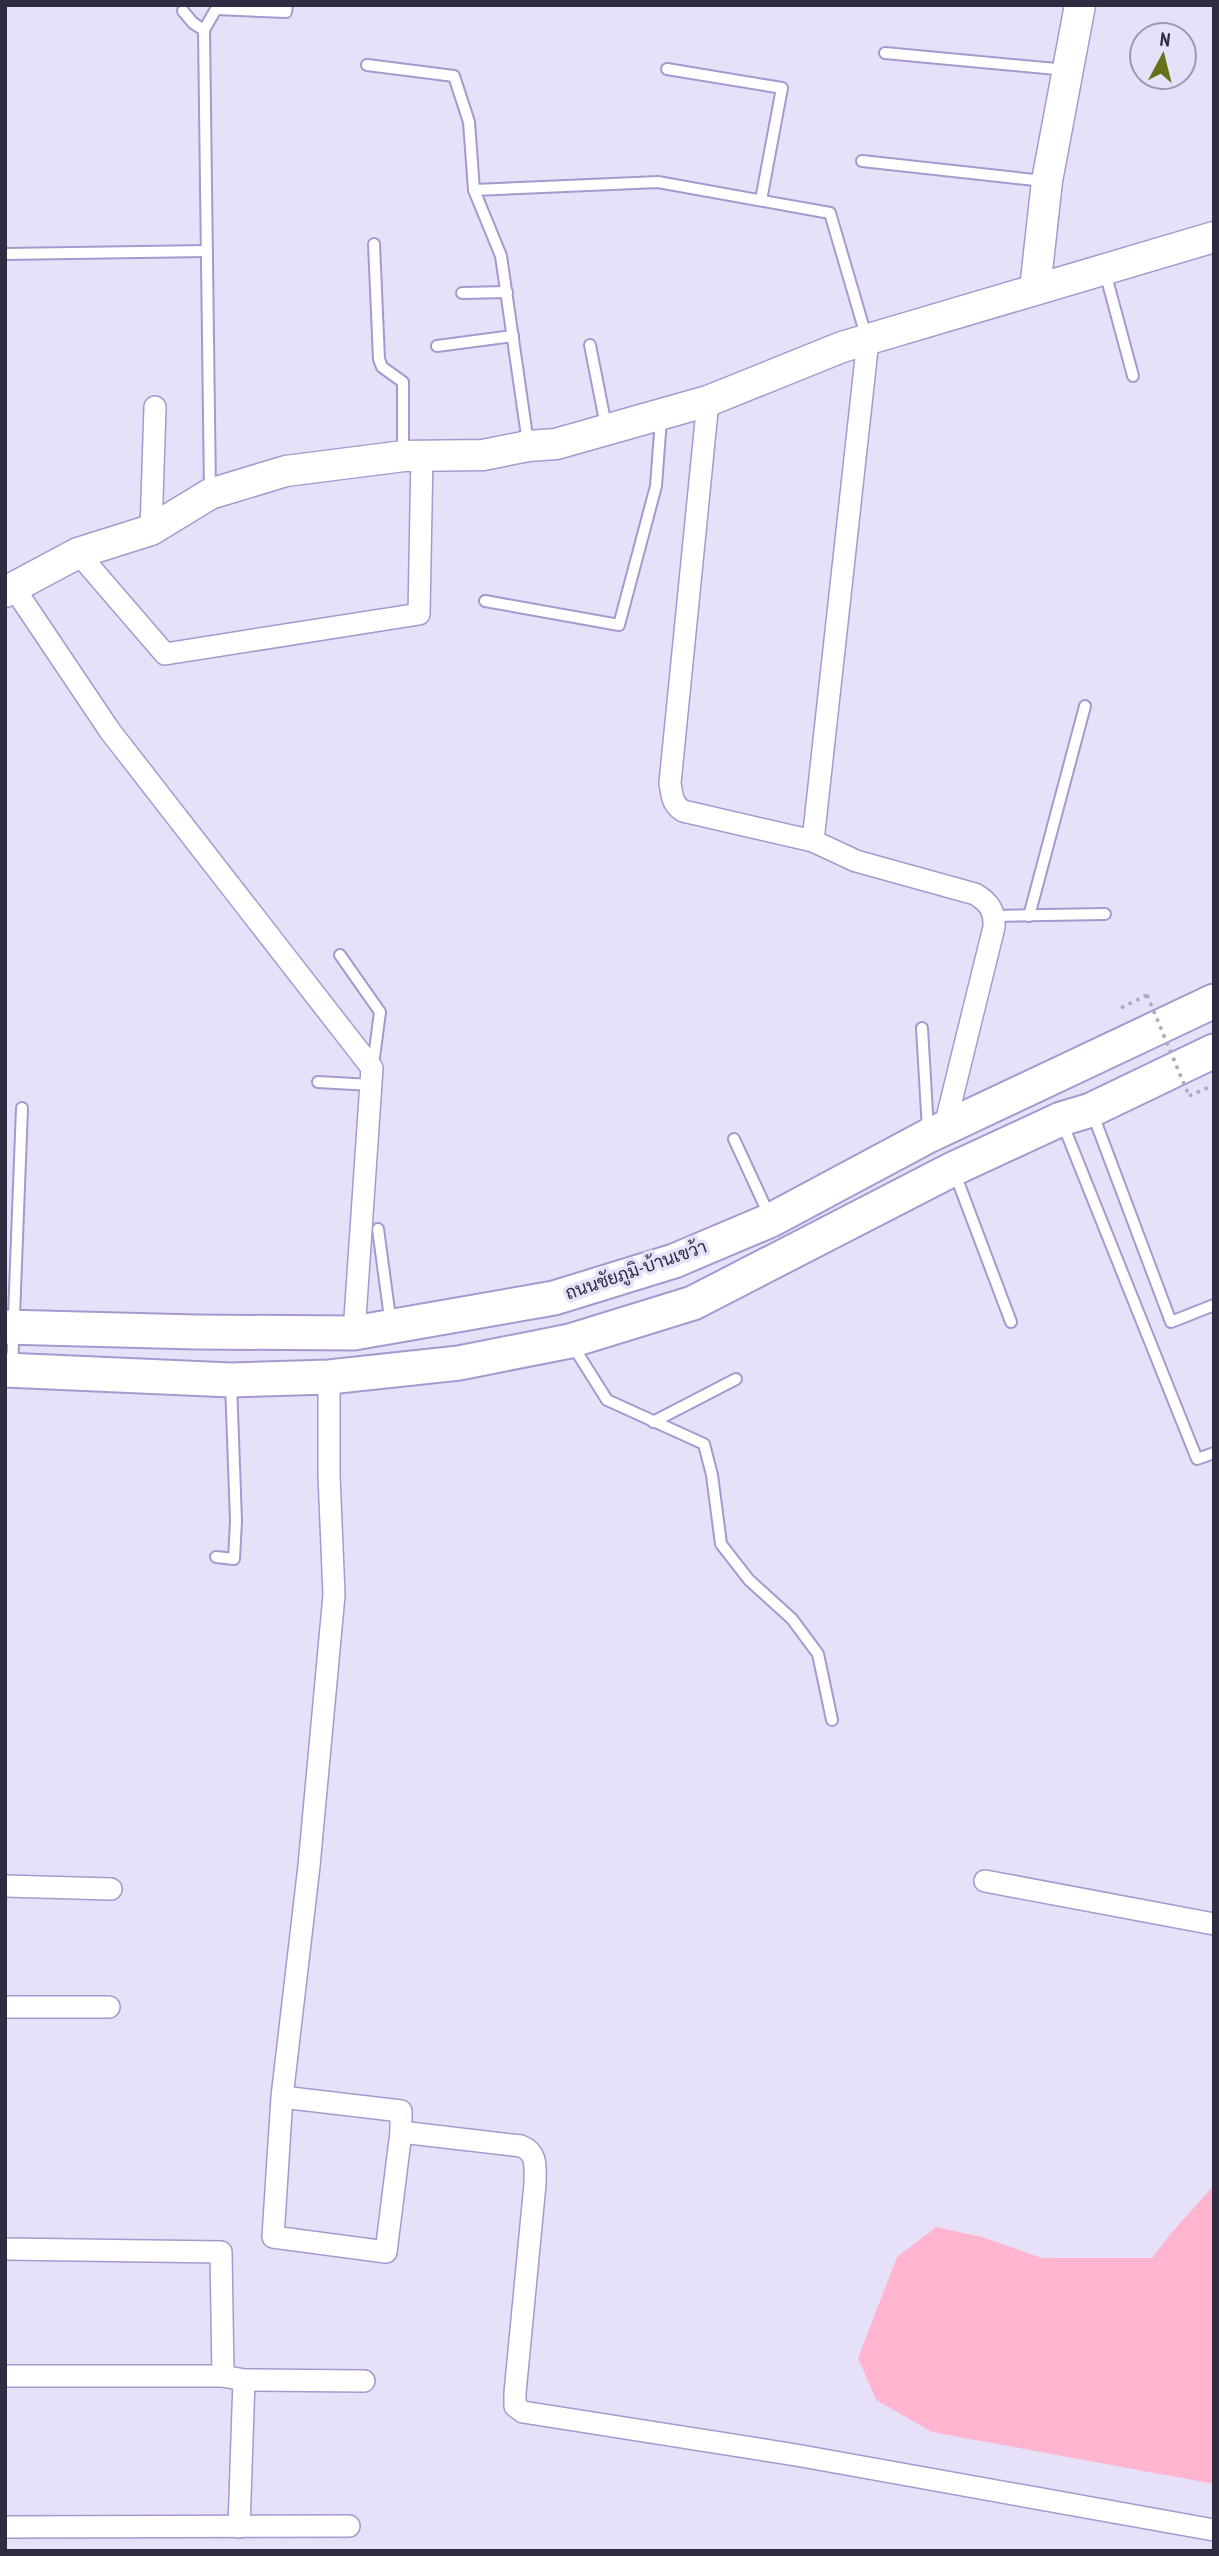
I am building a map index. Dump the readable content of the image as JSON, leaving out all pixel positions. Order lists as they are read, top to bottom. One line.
{"streets":{"main road":["ถนนชัยภูมิ-บ้านเขว้า"]},"north":"top"}
